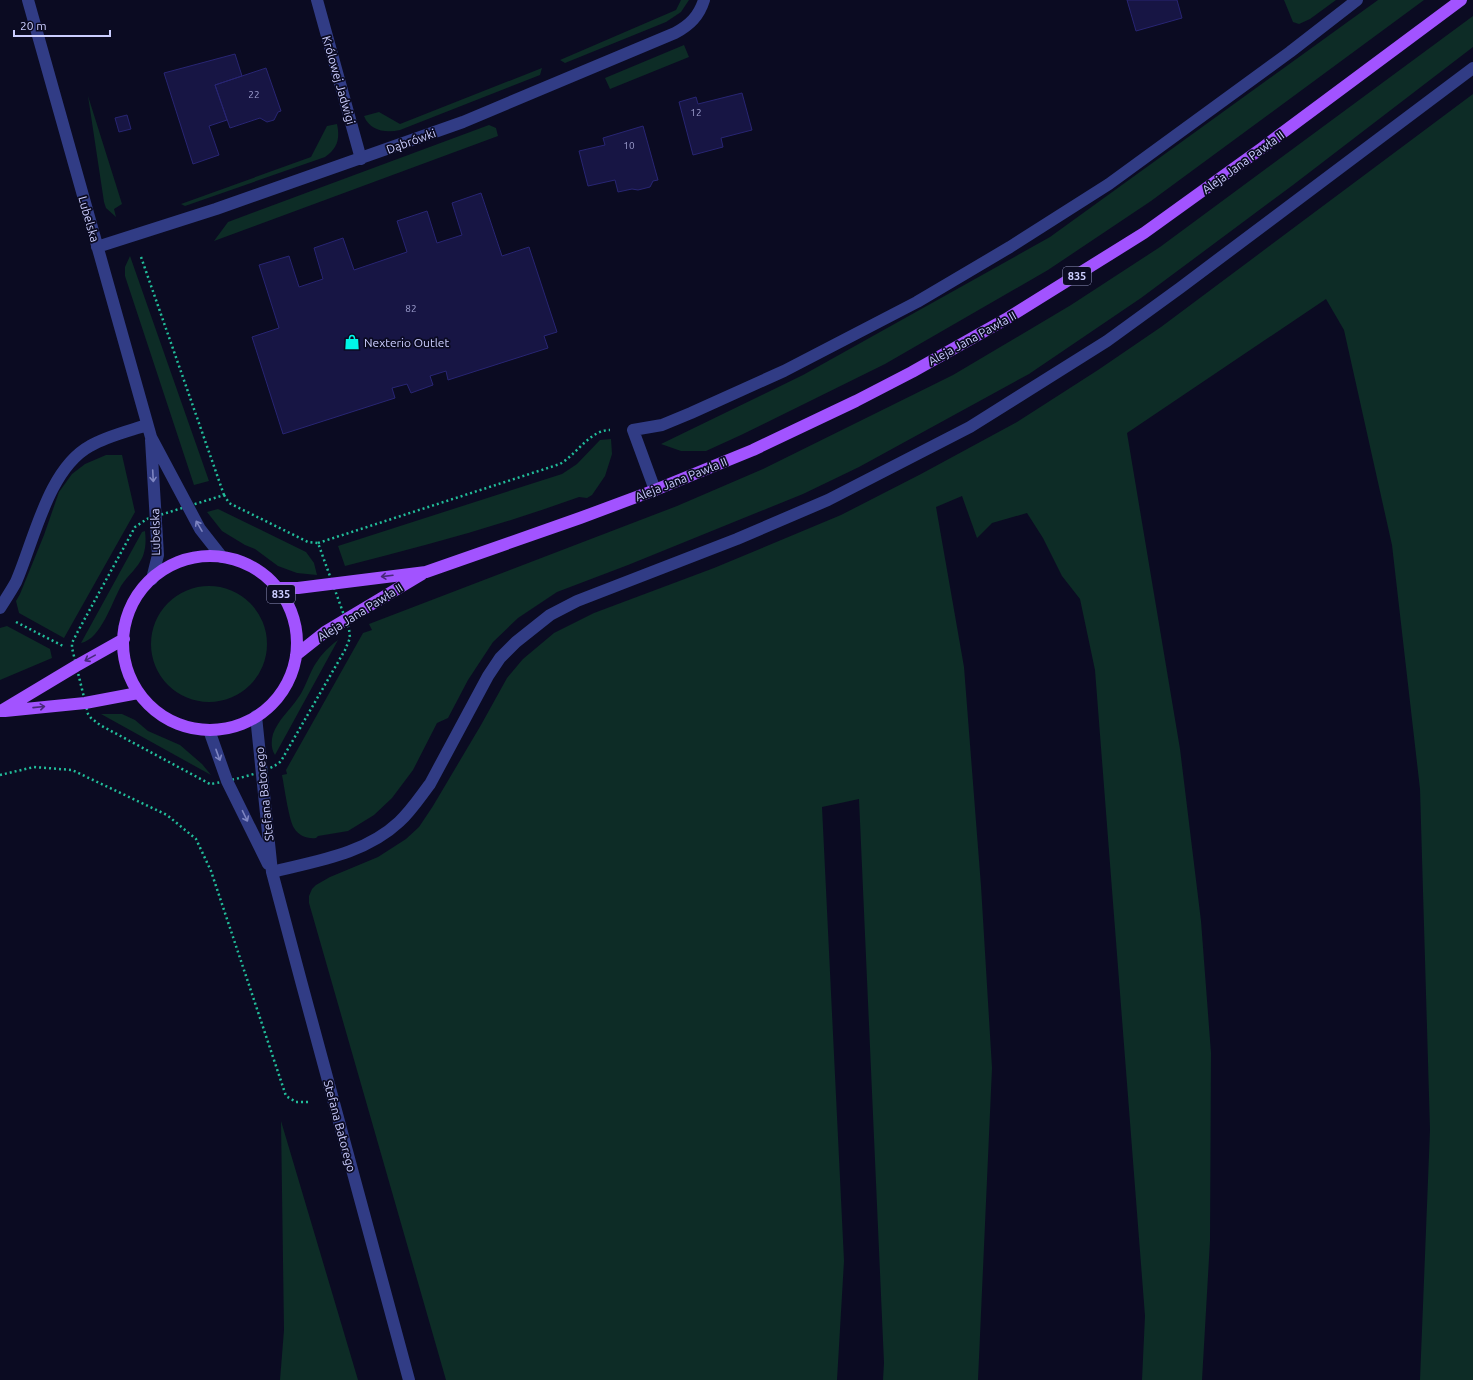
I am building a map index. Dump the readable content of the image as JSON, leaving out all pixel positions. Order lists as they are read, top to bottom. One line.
{"streets":{"main road":["Aleja Jana Pawła II","835"],"street":["Królowej Jadwigi","Dąbrówki","Lubelska","Stefana Batorego"]},"crossings":[["Królowej Jadwigi","Dąbrówki"],["Dąbrówki","Lubelska"],["Aleja Jana Pawła II","835"],["Lubelska","835"],["835","Stefana Batorego"]],"places":{"shop":["Nexterio Outlet"]},"house_numbers":["22","12","10","82"],"scale_bar":"20 m"}
